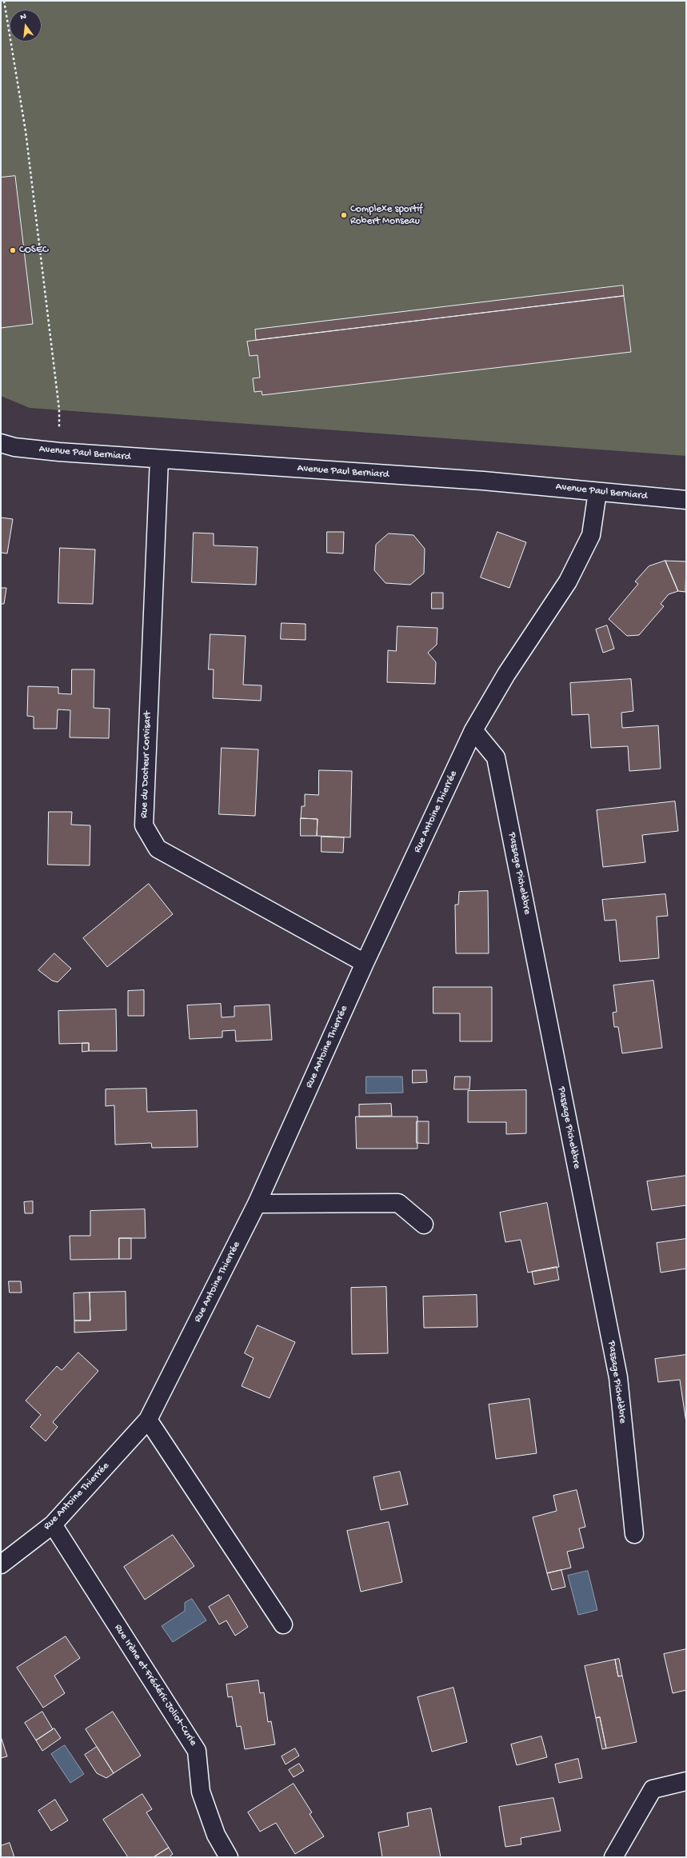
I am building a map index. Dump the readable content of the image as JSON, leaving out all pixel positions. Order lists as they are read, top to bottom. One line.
{"streets":{"street":["Avenue Paul Berniard","Rue du Docteur Corvisart","Rue Antoine Thierrée","Passage Pichelèbre","Rue Irène et Frédéric Joliot-Curie"]},"crossings":[["Avenue Paul Berniard","Rue du Docteur Corvisart"],["Avenue Paul Berniard","Rue Antoine Thierrée"],["Rue du Docteur Corvisart","Rue Antoine Thierrée"],["Rue Antoine Thierrée","Passage Pichelèbre"],["Rue Antoine Thierrée","Rue Irène et Frédéric Joliot-Curie"]],"places":["Complexe sportif Robert Monseau","COSEC"],"north":"top"}
